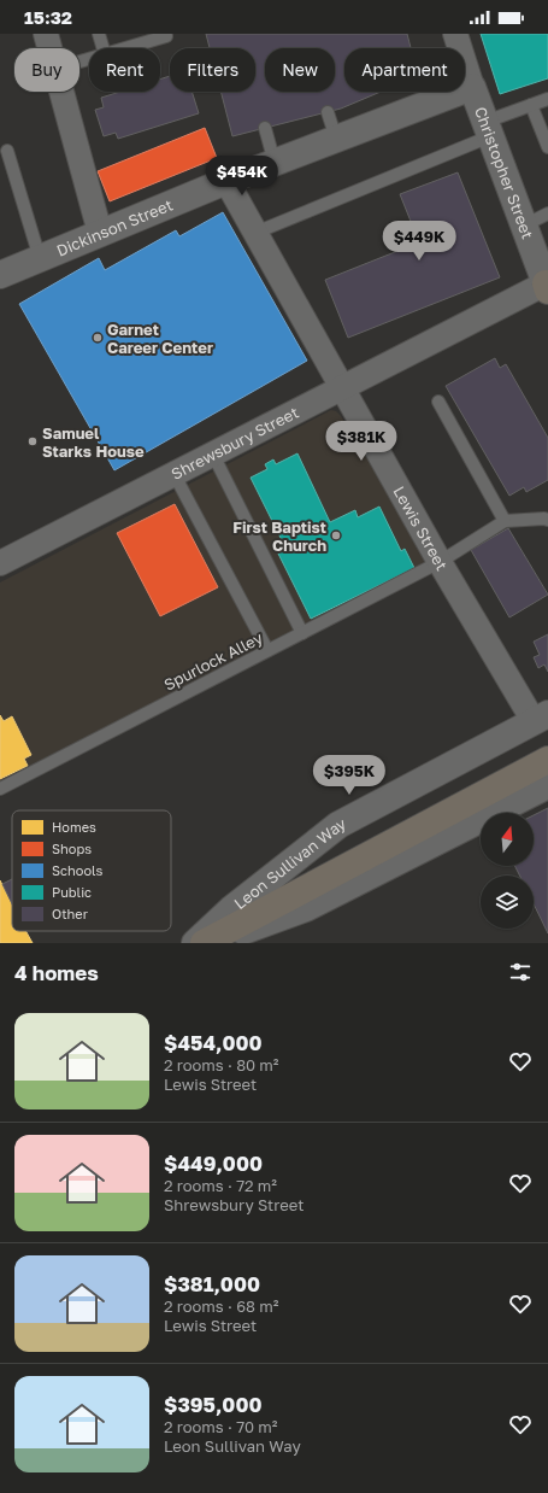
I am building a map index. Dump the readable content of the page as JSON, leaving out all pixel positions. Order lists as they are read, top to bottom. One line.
{"streets":{"street":["Christopher Street","Dickinson Street","Shrewsbury Street","Lewis Street","Leon Sullivan Way"],"lane":["Spurlock Alley"]},"crossings":[["Christopher Street","Dickinson Street"],["Christopher Street","Shrewsbury Street"],["Dickinson Street","Lewis Street"],["Shrewsbury Street","Lewis Street"],["Lewis Street","Spurlock Alley"],["Lewis Street","Leon Sullivan Way"]],"places":["Garnet Career Center","Samuel Starks House","First Baptist Church"],"legend":["Homes","Shops","Schools","Public","Other"],"north":"top","page":{"status":"15:32","chip":["Buy","Rent","Filters","New","Apartment"],"price":["$454K","$449K","$381K","$395K"],"heading":"4 homes","list":[{"name":"$454,000","note":"2 rooms · 80 m² · Lewis Street"},{"name":"$449,000","note":"2 rooms · 72 m² · Shrewsbury Street"},{"name":"$381,000","note":"2 rooms · 68 m² · Lewis Street"},{"name":"$395,000","note":"2 rooms · 70 m² · Leon Sullivan Way"}]}}
